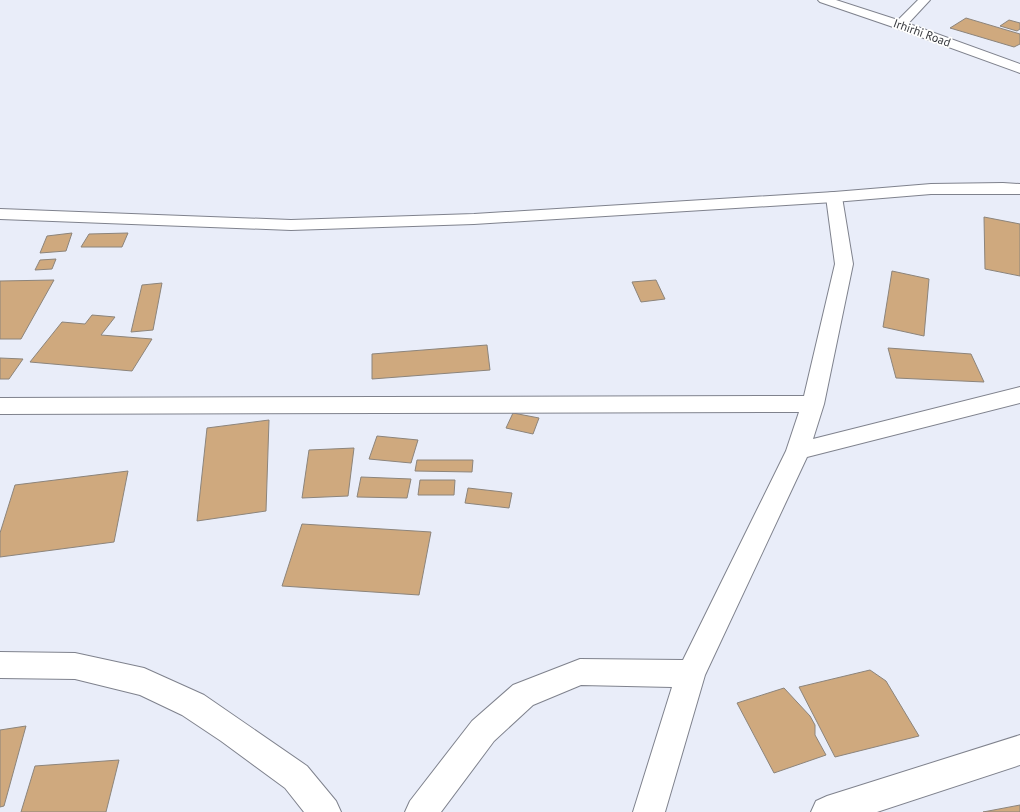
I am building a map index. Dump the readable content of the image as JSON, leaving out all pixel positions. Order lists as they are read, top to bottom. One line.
{"streets":{"street":["Irhirhi Road"]}}
